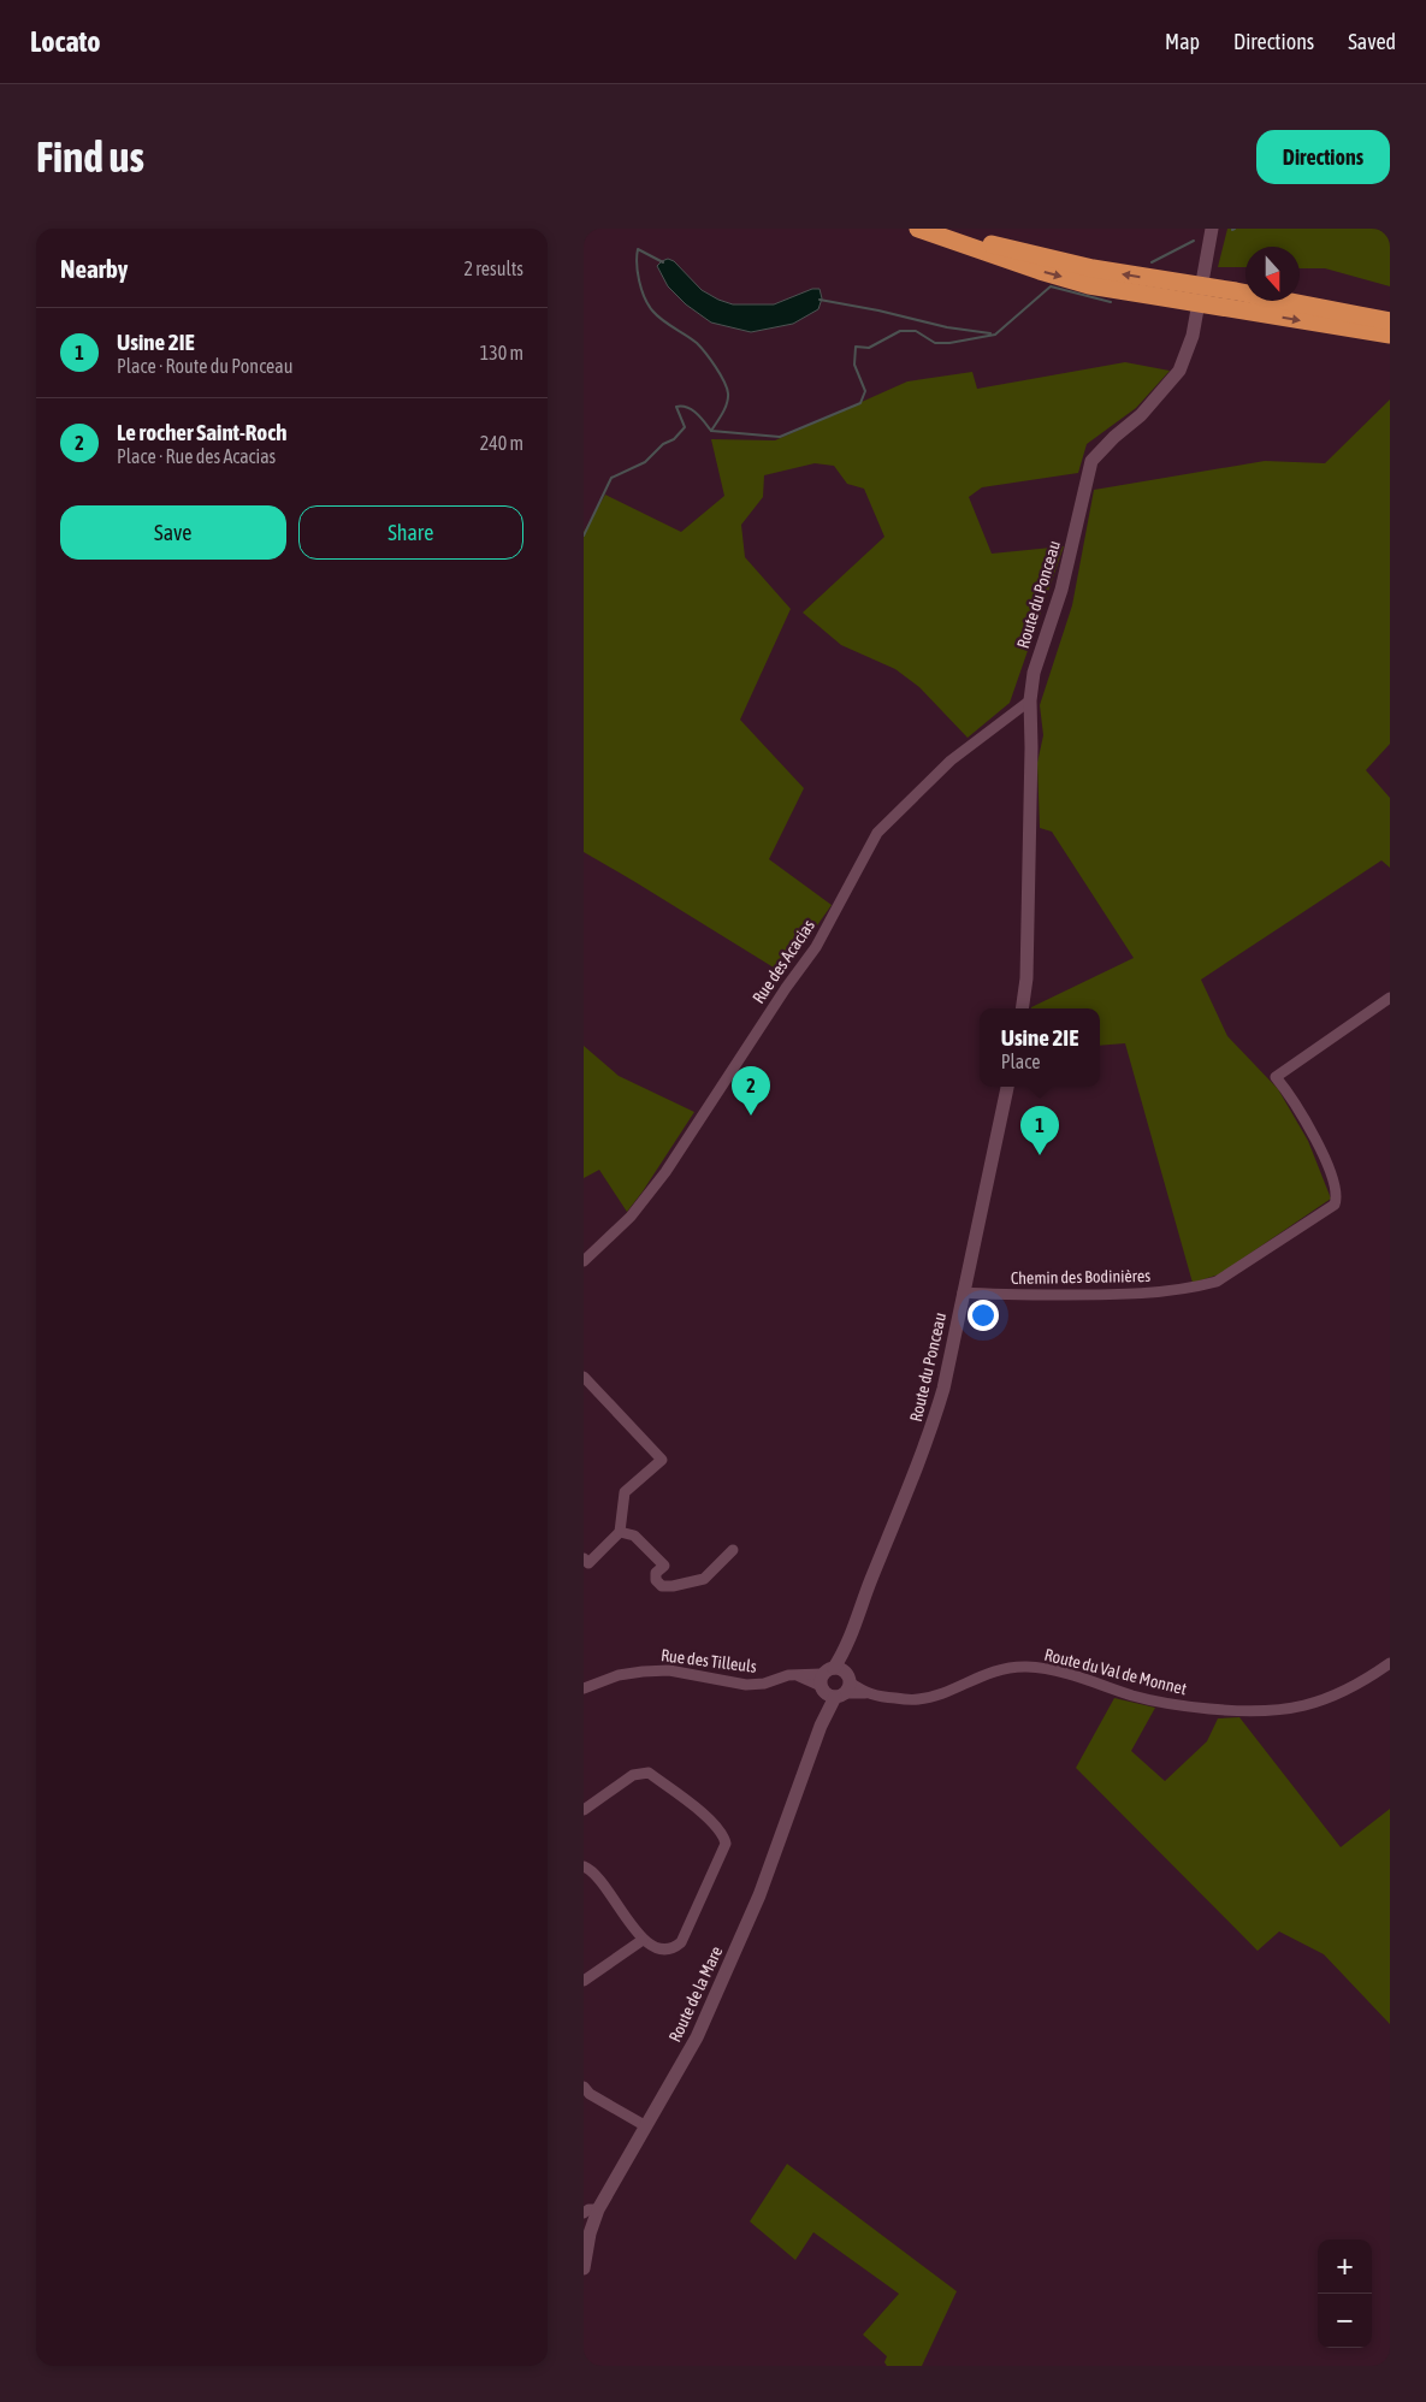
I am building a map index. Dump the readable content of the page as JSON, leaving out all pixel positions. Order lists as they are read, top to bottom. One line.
{"streets":{"street":["Route du Ponceau","Rue des Acacias","Chemin des Bodinières","Rue des Tilleuls","Route du Val de Monnet","Route de la Mare"]},"crossings":[["Route du Ponceau","Rue des Acacias"],["Route du Ponceau","Chemin des Bodinières"],["Route du Ponceau","Rue des Tilleuls"],["Route du Ponceau","Route du Val de Monnet"],["Route du Ponceau","Route de la Mare"],["Rue des Tilleuls","Route du Val de Monnet"],["Rue des Tilleuls","Route de la Mare"],["Route du Val de Monnet","Route de la Mare"]],"north":"bottom","page":{"header":"Locato","nav":["Map","Directions","Saved"],"buttons":["Directions",["Save","Share"]],"title":"Find us","heading":["Nearby","2 results"],"list":[{"mark":"1","name":"Usine 2IE","note":"Place · Route du Ponceau","value":"130 m"},{"mark":"2","name":"Le rocher Saint-Roch","note":"Place · Rue des Acacias","value":"240 m"}],"popup":["Usine 2IE","Place"],"pins":["2","1"],"map_buttons":["+","−"]}}
